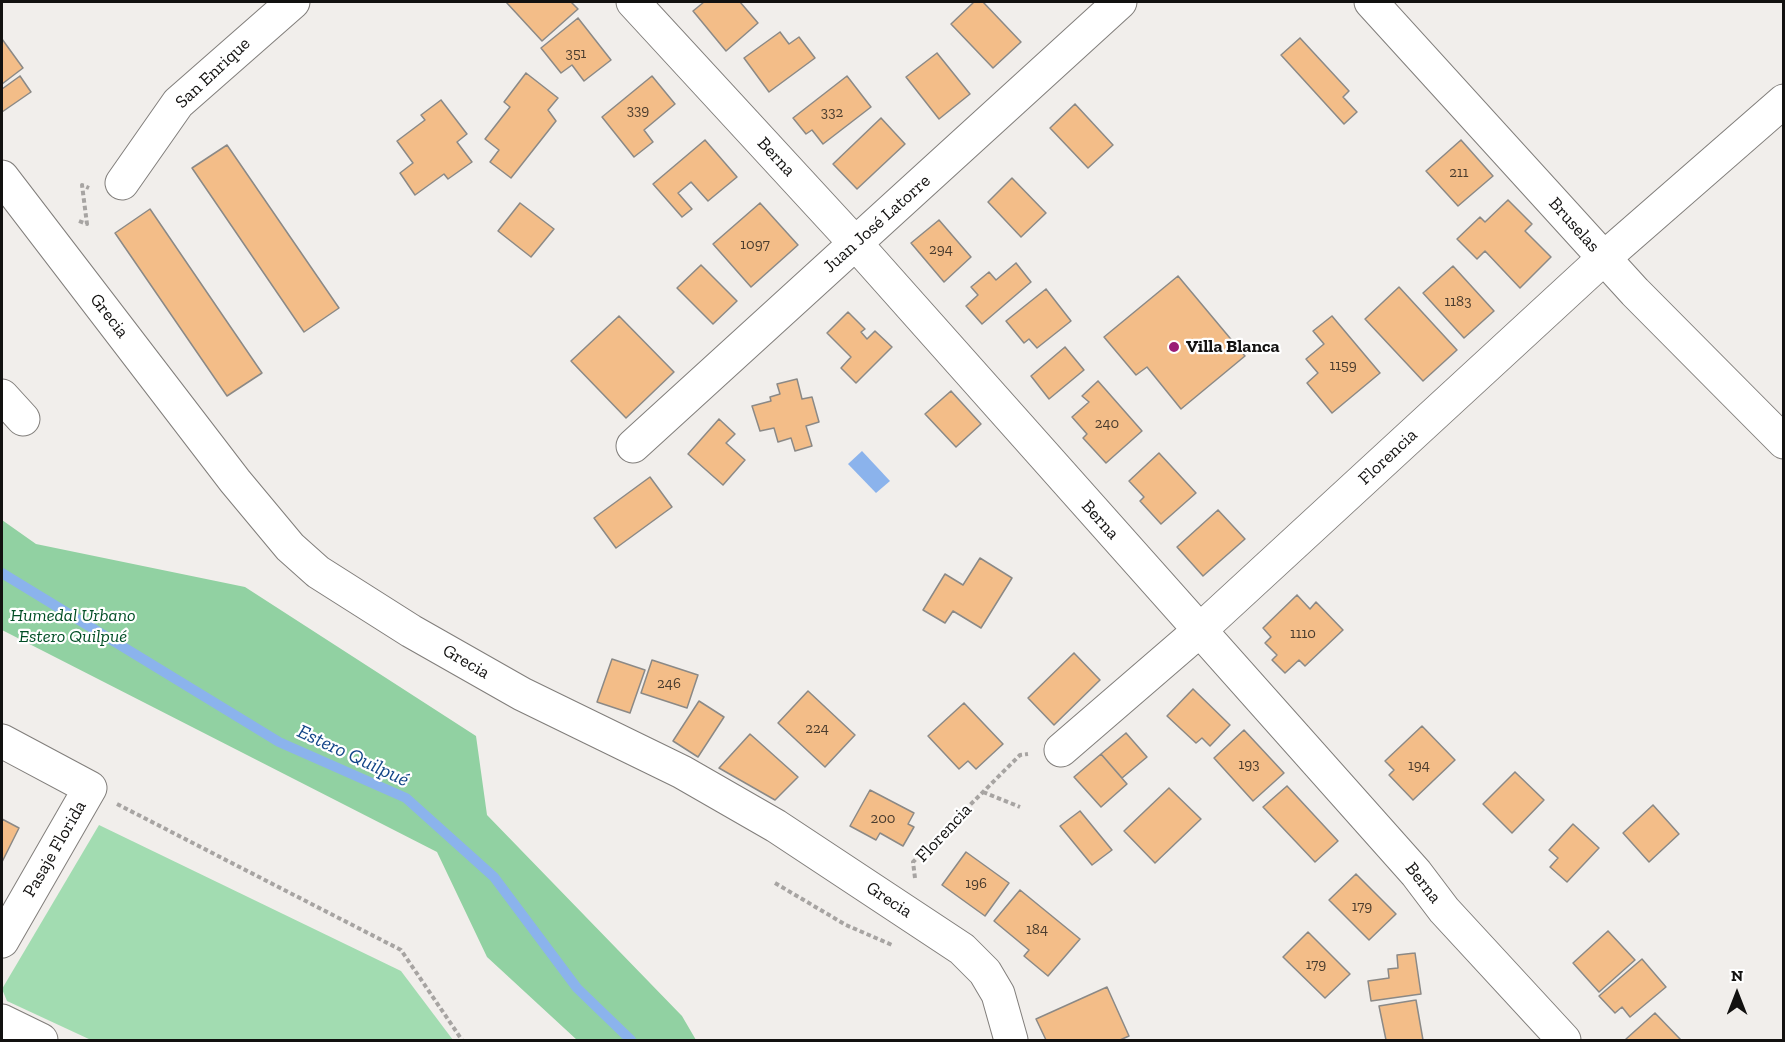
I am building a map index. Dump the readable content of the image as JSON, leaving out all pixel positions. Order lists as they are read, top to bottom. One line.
{"streets":{"street":["San Enrique","Berna","Juan José Latorre","Bruselas","Grecia","Florencia","Pasaje Florida"]},"crossings":[["Berna","Juan José Latorre"],["Berna","Florencia"],["Bruselas","Florencia"],["Grecia","Florencia"]],"water":["Estero Quilpué"],"parks":["Humedal Urbano Estero Quilpué"],"places":["Villa Blanca"],"house_numbers":["351","339","332","211","1097","294","1183","1159","240","1110","246","224","193","194","200","196","179","184","179"],"north":"top"}
